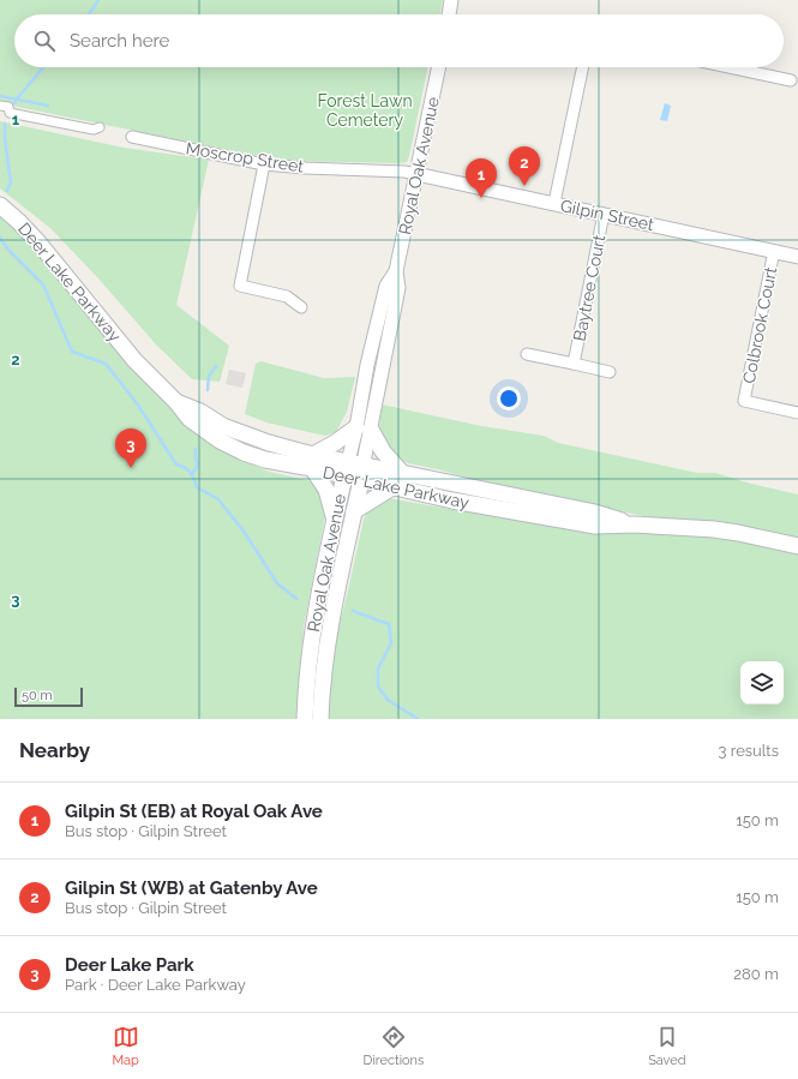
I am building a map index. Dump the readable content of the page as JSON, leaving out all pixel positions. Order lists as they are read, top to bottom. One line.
{"streets":{"main road":["Royal Oak Avenue","Deer Lake Parkway"],"street":["Moscrop Street","Gilpin Street","Baytree Court","Colbrook Court"]},"crossings":[["Moscrop Street","Royal Oak Avenue"],["Moscrop Street","Gilpin Street"],["Royal Oak Avenue","Gilpin Street"],["Royal Oak Avenue","Deer Lake Parkway"],["Gilpin Street","Baytree Court"],["Gilpin Street","Colbrook Court"]],"parks":["Forest Lawn Cemetery"],"scale_bar":"50 m","page":{"search":"Search here","pins":["2","1","3"],"scale":"50 m","heading":["Nearby","3 results"],"list":[{"mark":"1","name":"Gilpin St (EB) at Royal Oak Ave","note":"Bus stop · Gilpin Street","value":"150 m"},{"mark":"2","name":"Gilpin St (WB) at Gatenby Ave","note":"Bus stop · Gilpin Street","value":"150 m"},{"mark":"3","name":"Deer Lake Park","note":"Park · Deer Lake Parkway","value":"280 m"}],"nav":["Map","Directions","Saved"]},"grid":{"rows":["1","2","3"]}}
